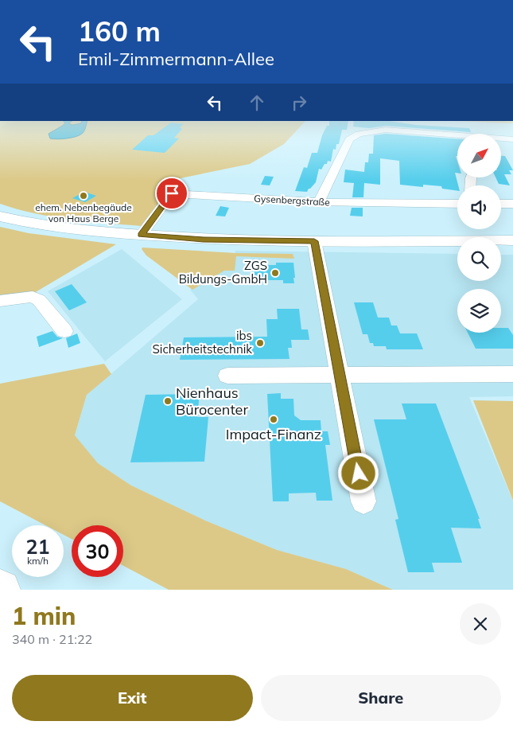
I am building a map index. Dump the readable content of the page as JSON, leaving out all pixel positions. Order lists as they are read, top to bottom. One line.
{"streets":{"street":["Gysenbergstraße"]},"places":["ehem. Nebenbegäude von Haus Berge","ZGS Bildungs-GmbH","ibs Sicherheitstechnik","Nienhaus Bürocenter","Impact-Finanz"],"north":"top right","page":{"turn":["160 m","Emil-Zimmermann-Allee"],"speed":"21 km/h","limit":"30","heading":["1 min","340 m · 21:22"],"buttons":["Exit","Share"]}}
